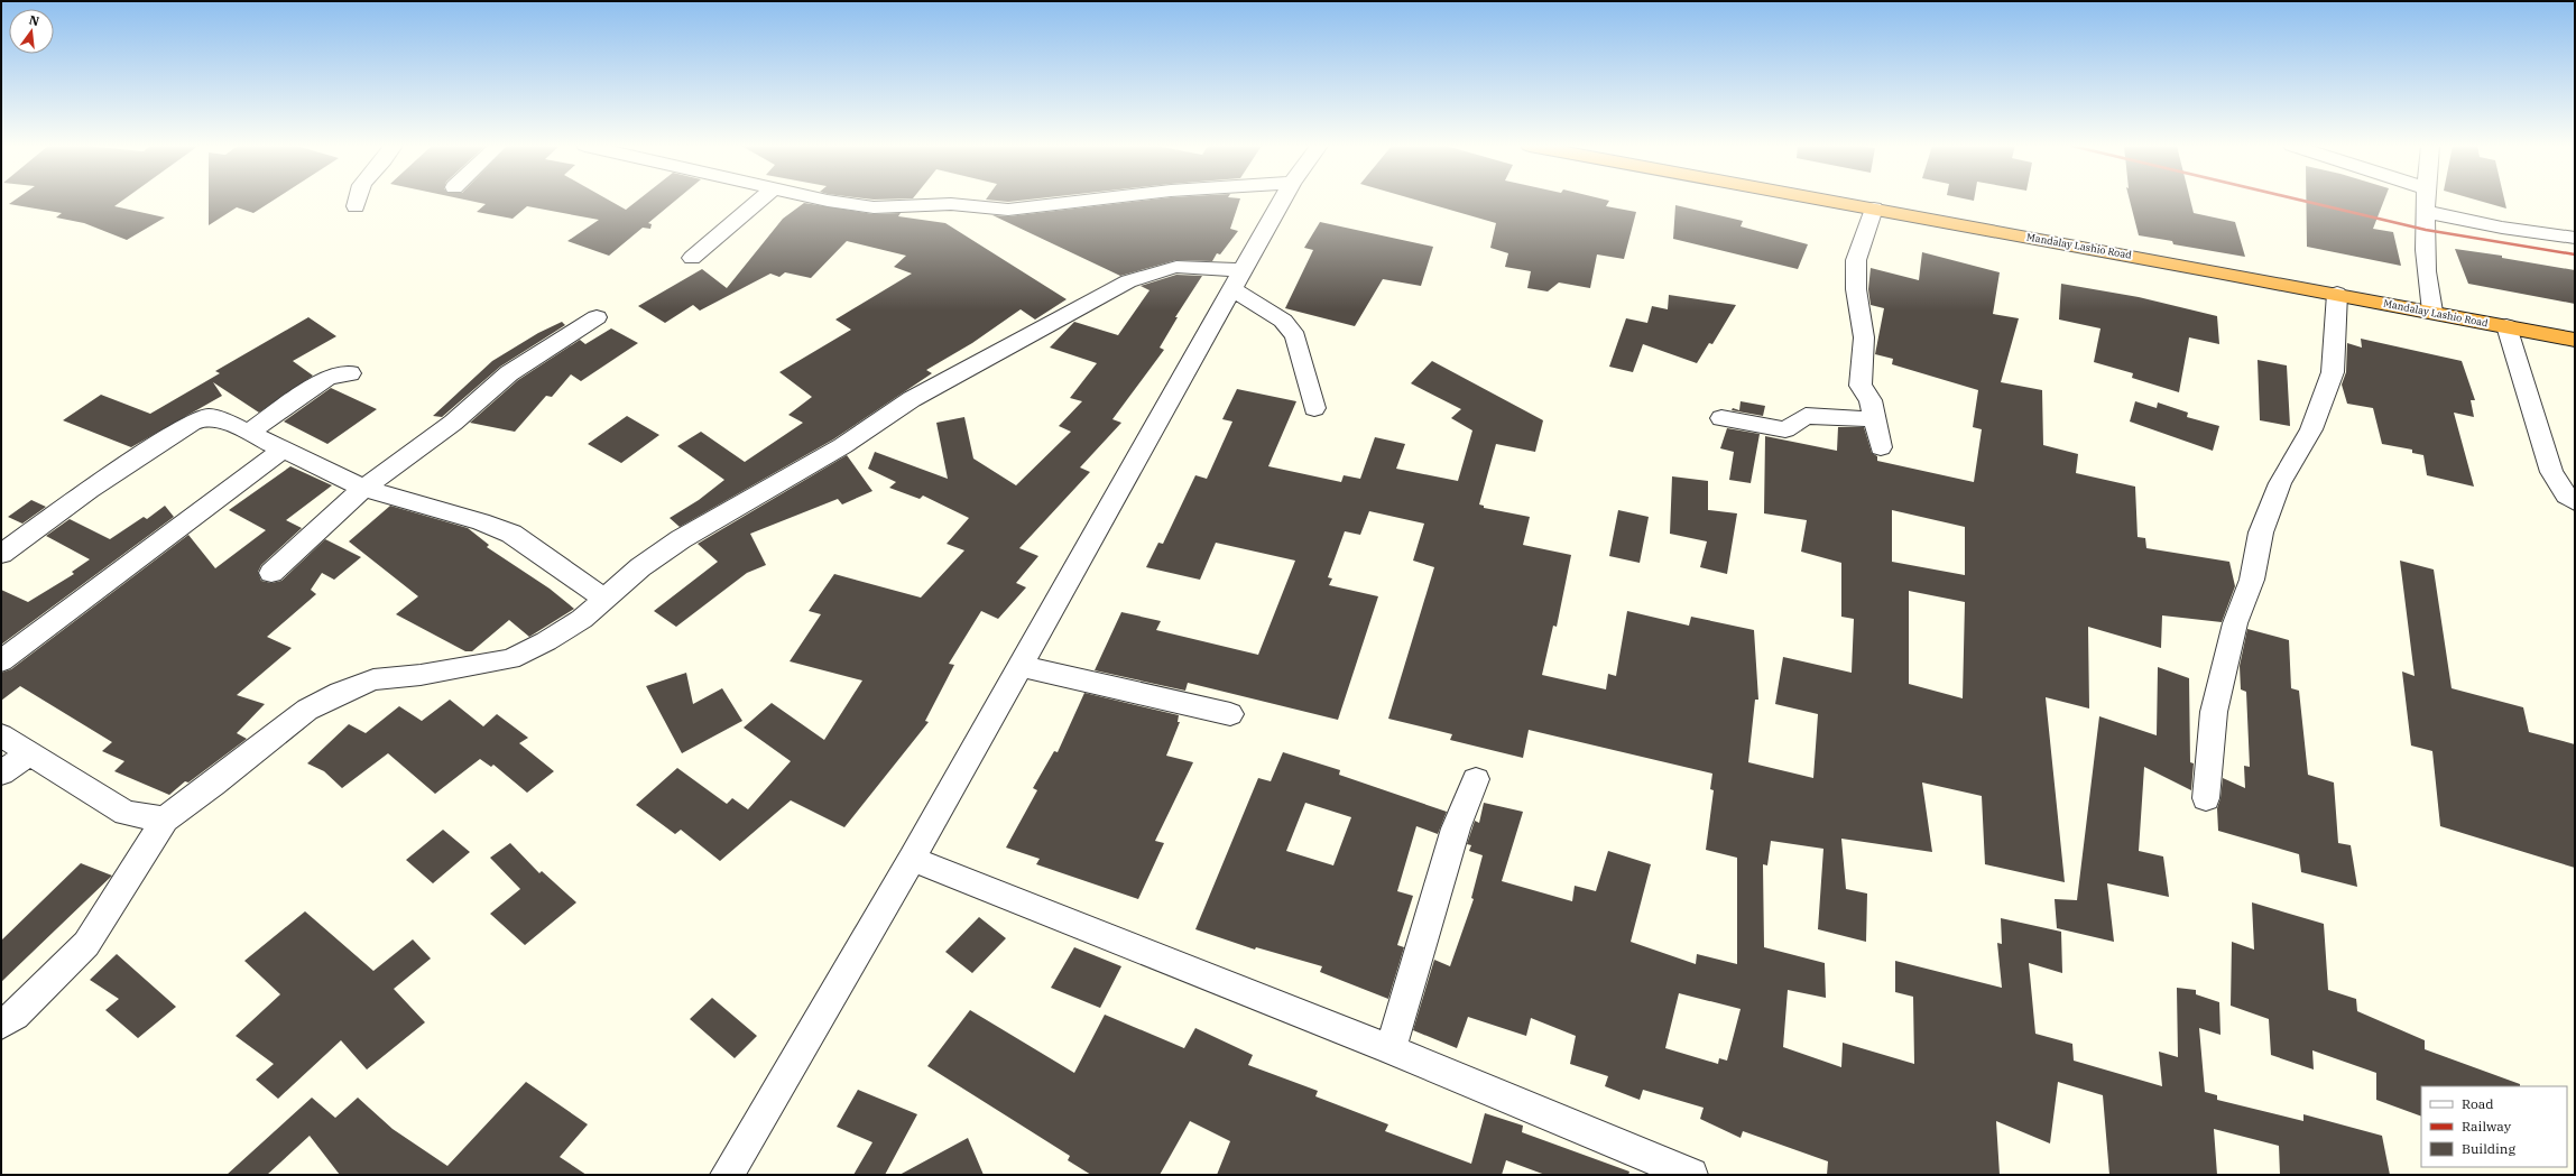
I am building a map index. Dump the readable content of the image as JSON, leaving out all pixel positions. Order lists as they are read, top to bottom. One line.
{"streets":{"highway":["Mandalay Lashio Road"]},"legend":["Road","Railway","Building"],"north":"top"}
